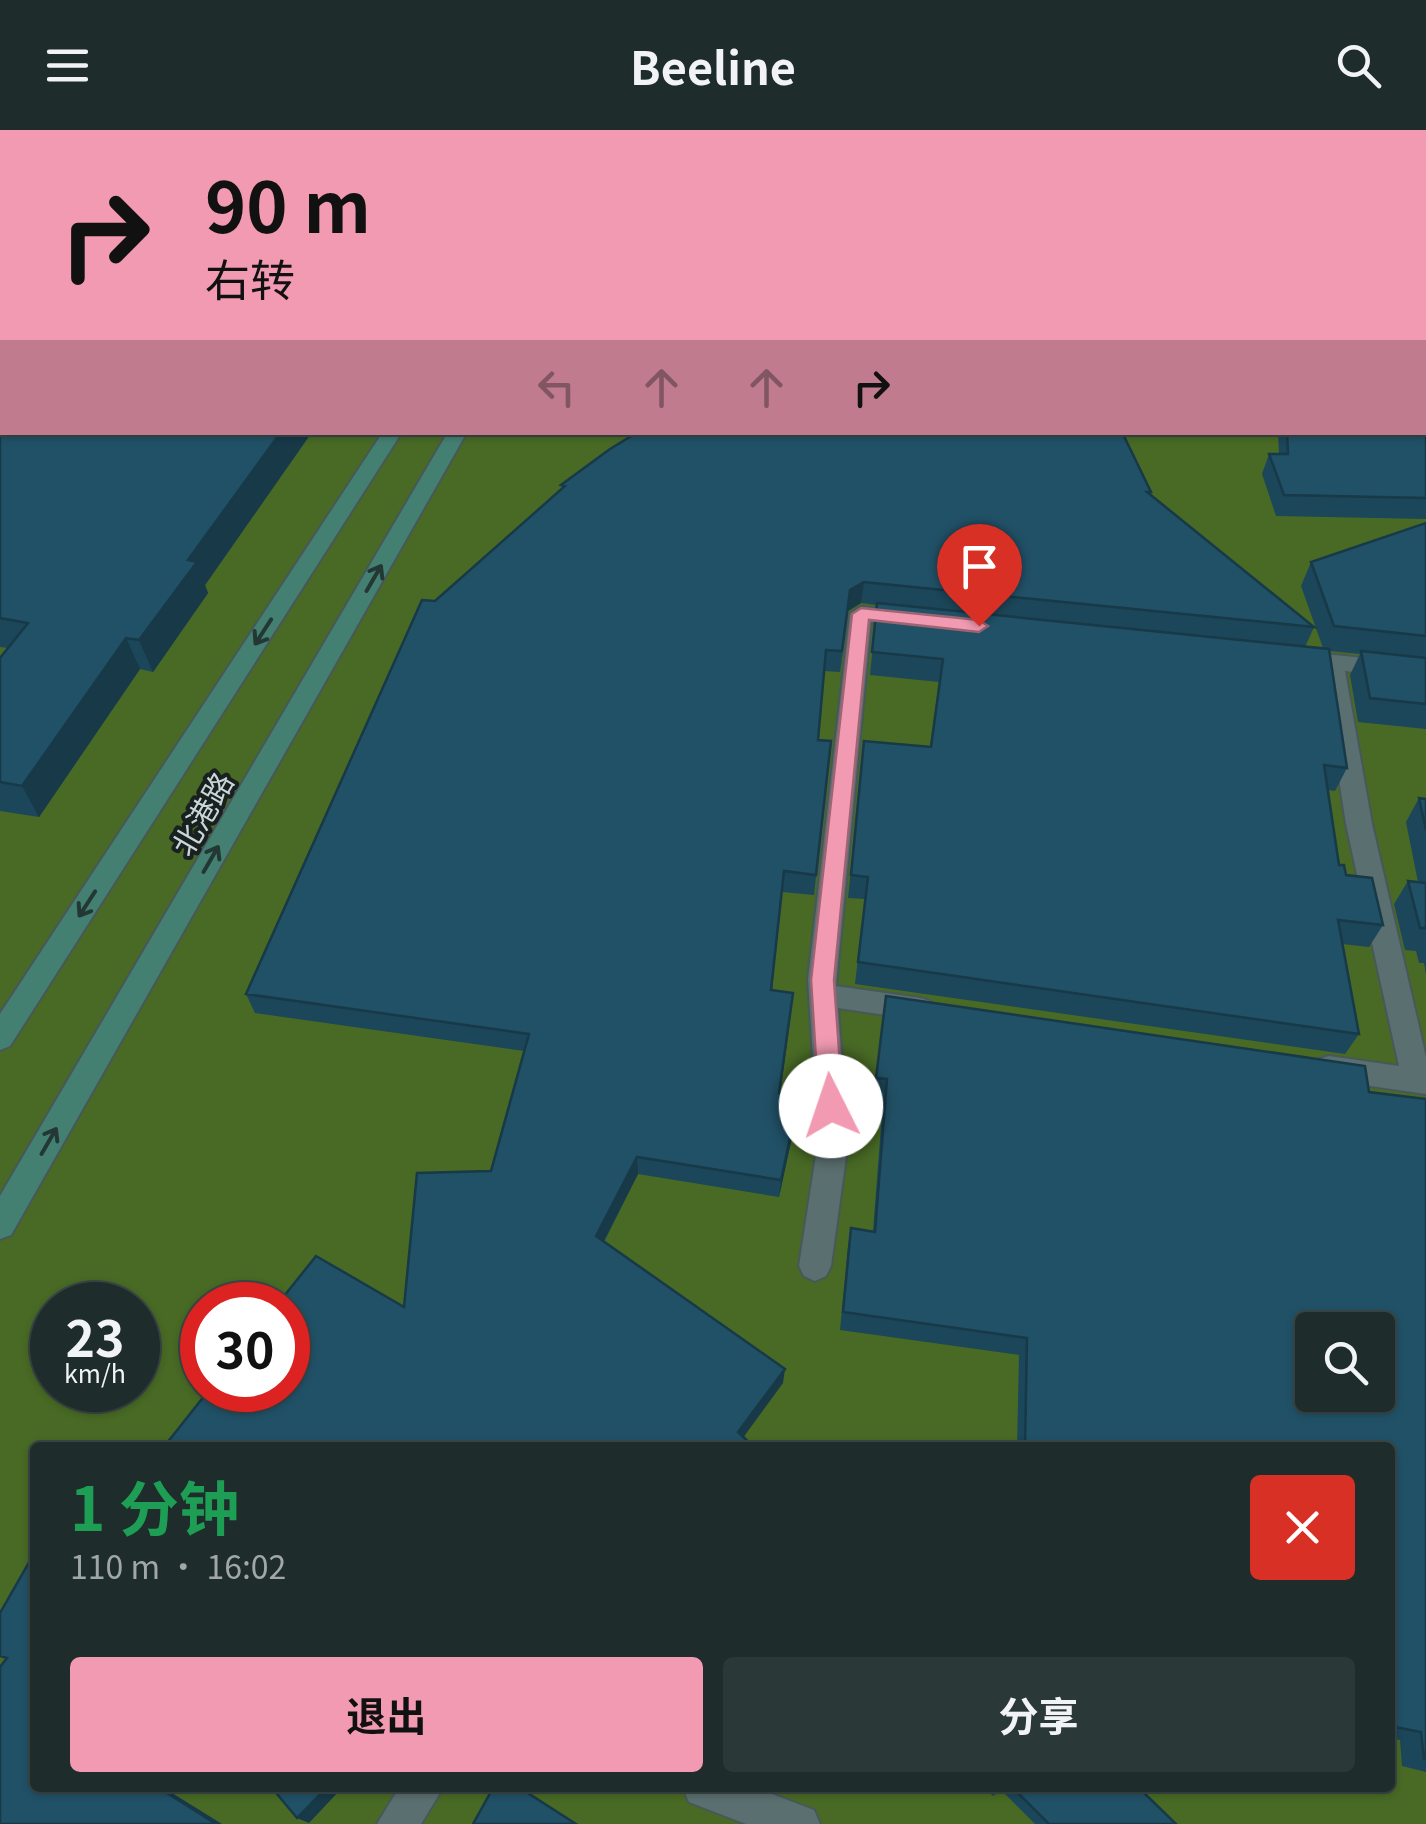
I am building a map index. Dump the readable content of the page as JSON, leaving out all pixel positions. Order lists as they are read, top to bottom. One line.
{"streets":{"main road":["北港路"]},"page":{"header":"Beeline","turn":["90 m","右转"],"speed":"23 km/h","limit":"30","heading":["1 分钟","110 m · 16:02"],"buttons":["退出","分享"]}}
